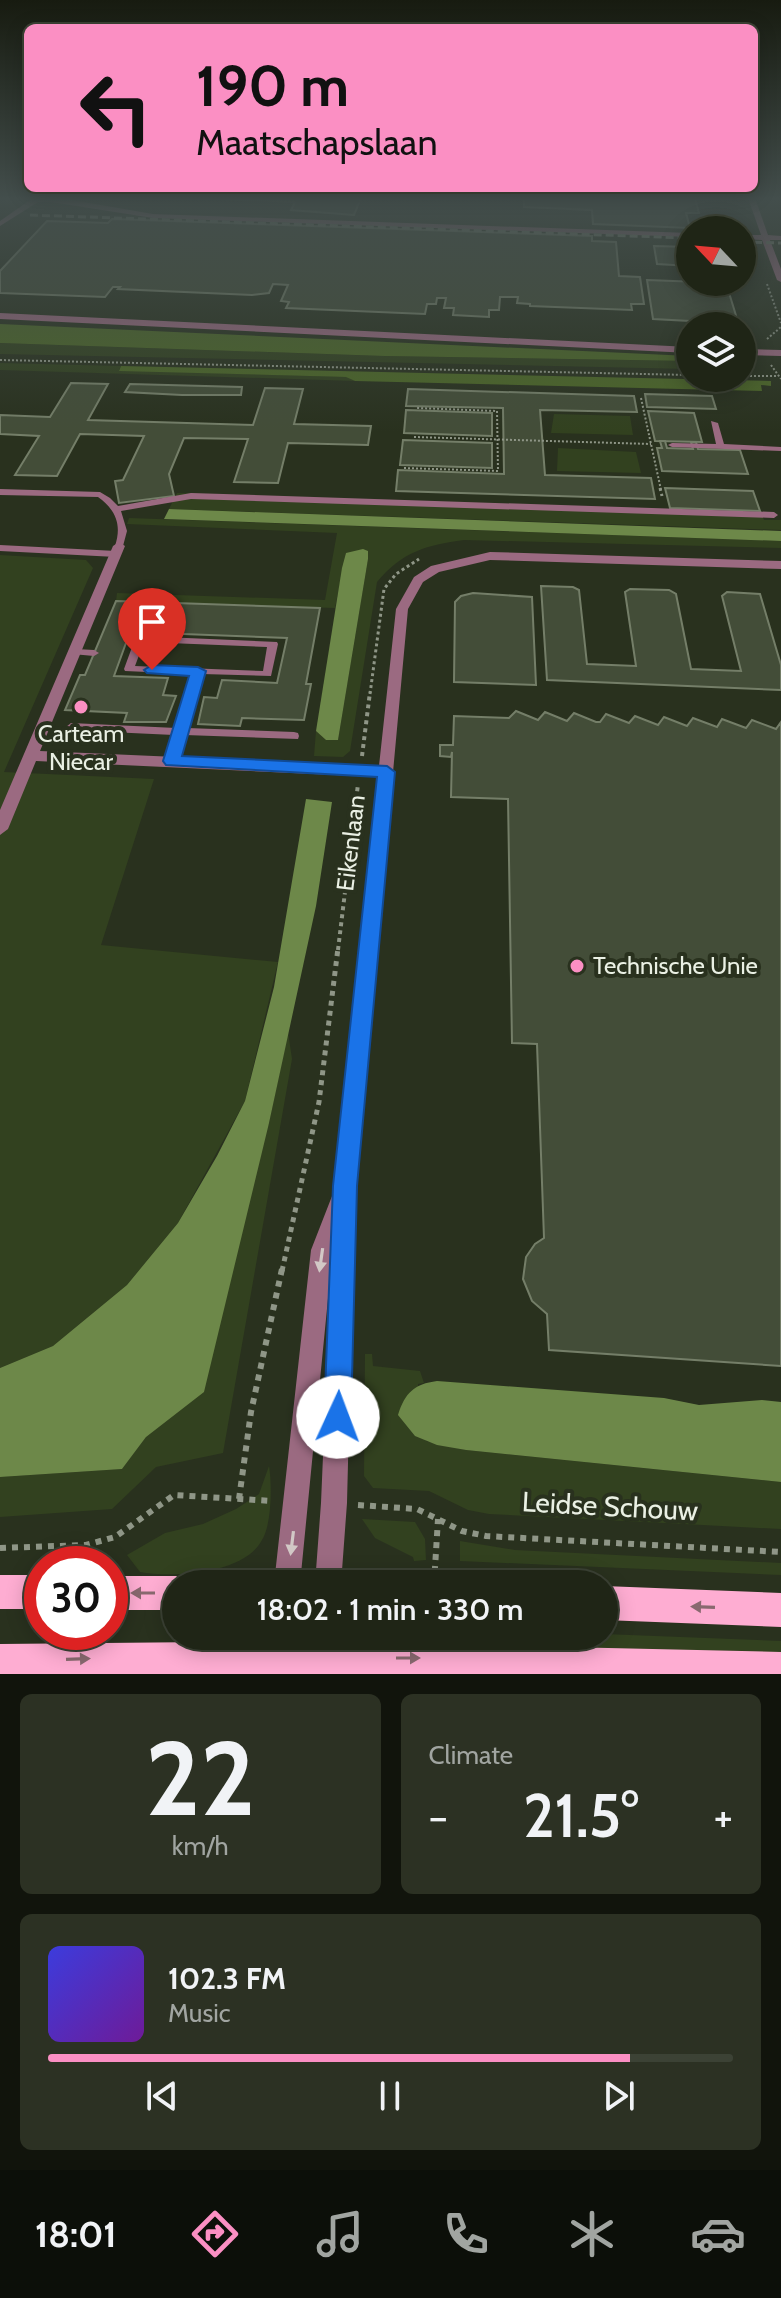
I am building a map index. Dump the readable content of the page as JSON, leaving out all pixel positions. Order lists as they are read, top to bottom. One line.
{"streets":{"street":["Eikenlaan"],"path":["Leidse Schouw"]},"crossings":[["Eikenlaan","Leidse Schouw"]],"places":["Carteam Niecar","Technische Unie"],"north":"top left","page":{"turn":["190 m","Maatschapslaan"],"limit":"30","trip":"18:02 · 1 min · 330 m","tile":[["22","km/h"],"Climate"],"heat":["−","21.5°","+"],"song":["102.3 FM","Music"],"tabs":"18:01"}}
